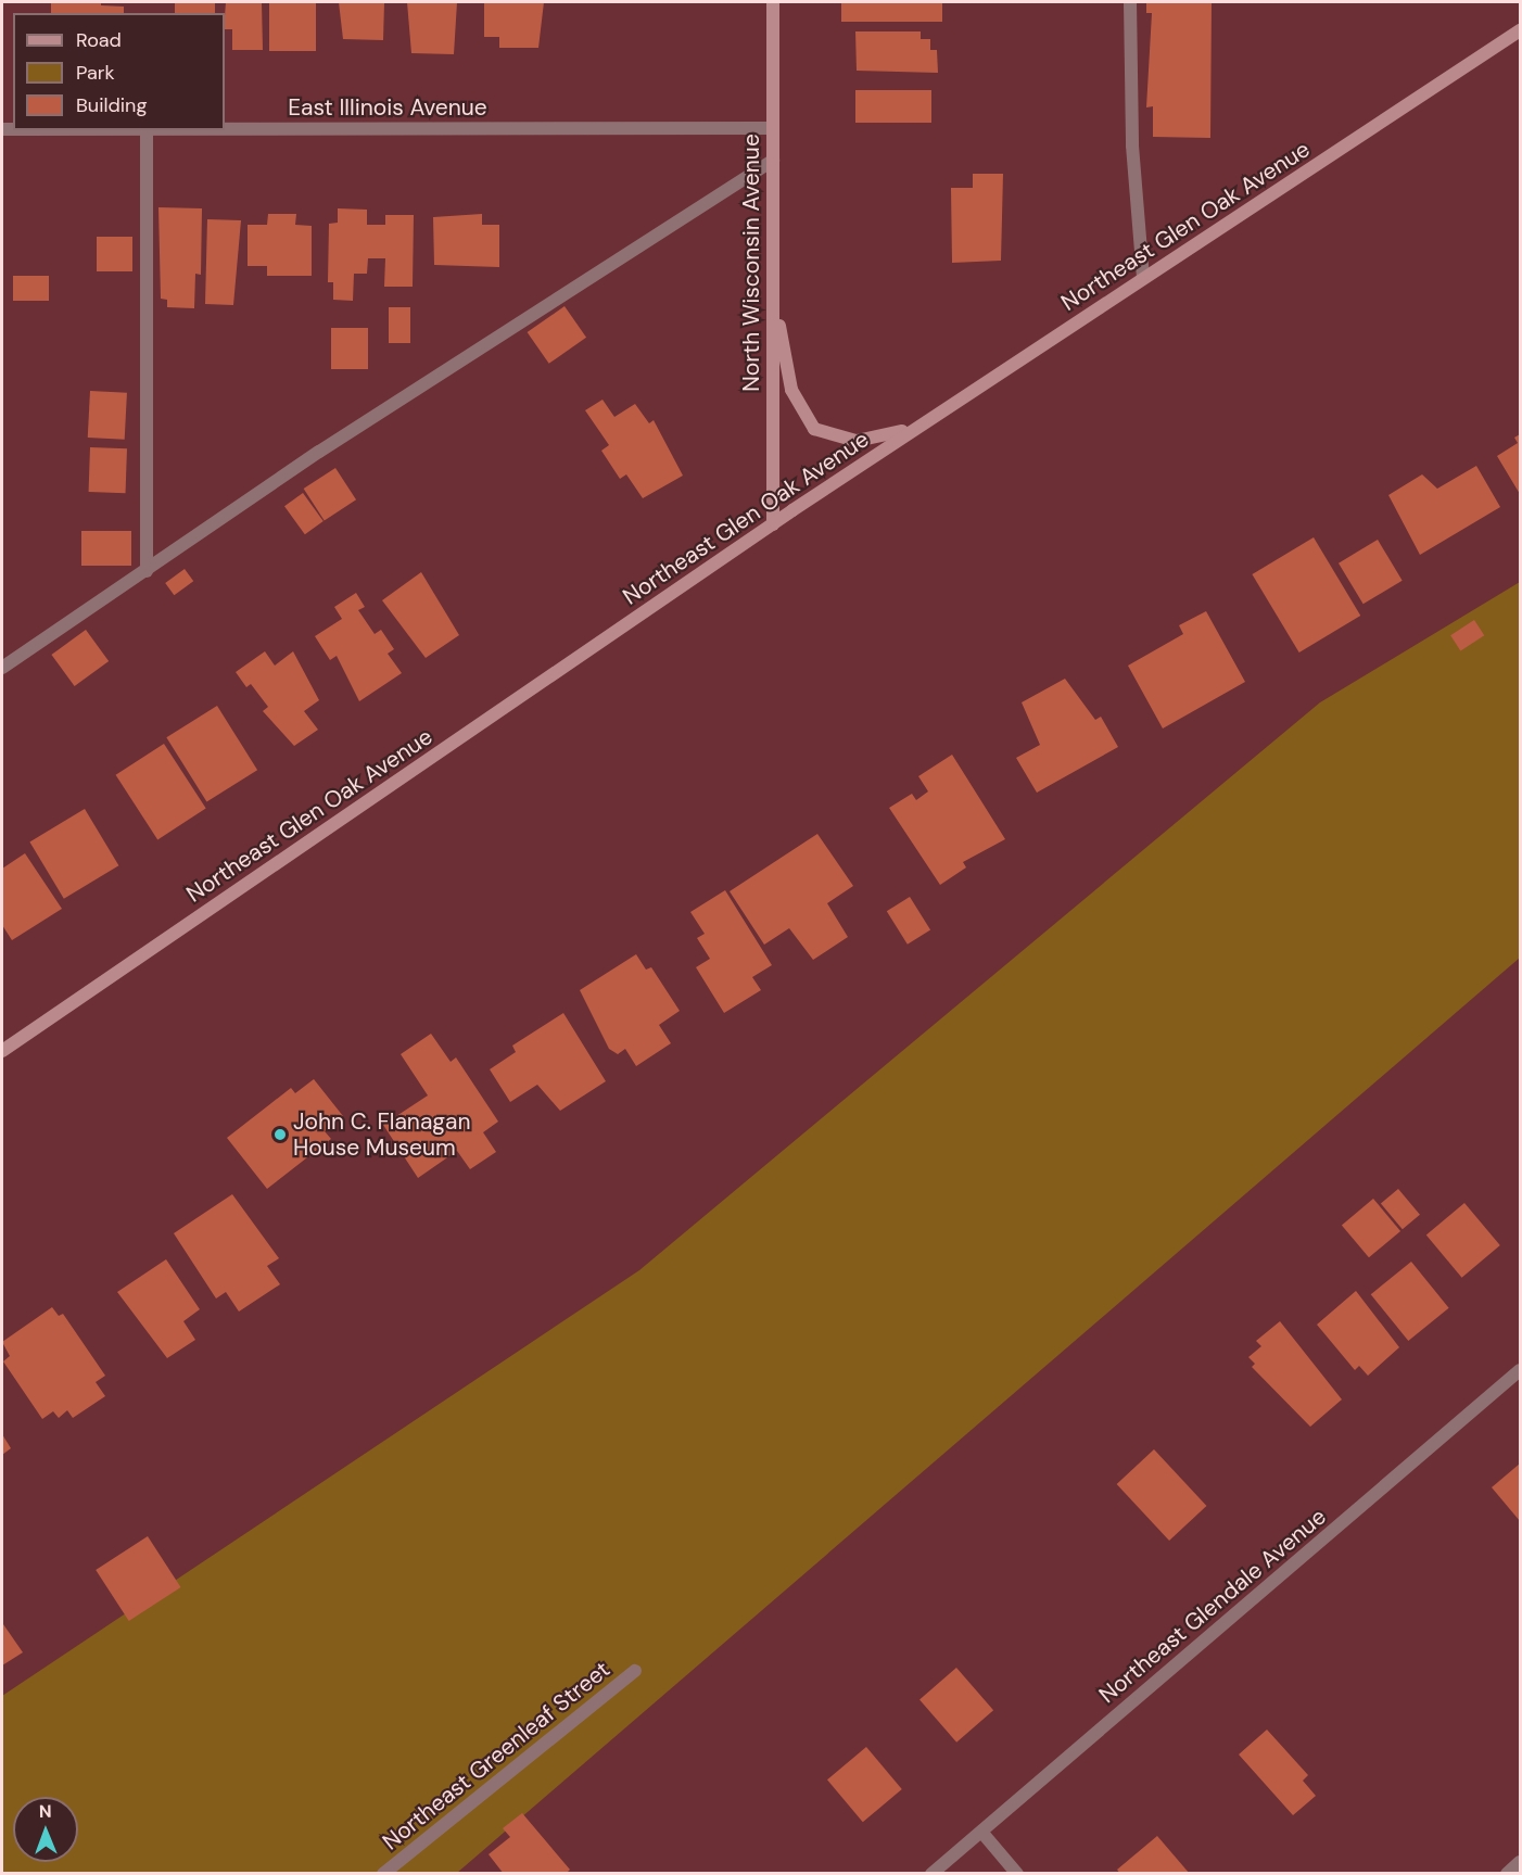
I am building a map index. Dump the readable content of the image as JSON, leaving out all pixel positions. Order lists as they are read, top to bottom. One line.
{"streets":{"street":["East Illinois Avenue","Northeast Glen Oak Avenue","North Wisconsin Avenue","Northeast Glendale Avenue","Northeast Greenleaf Street"]},"crossings":[["East Illinois Avenue","North Wisconsin Avenue"],["Northeast Glen Oak Avenue","North Wisconsin Avenue"]],"places":["John C. Flanagan House Museum"],"legend":["Road","Park","Building"],"north":"top"}
